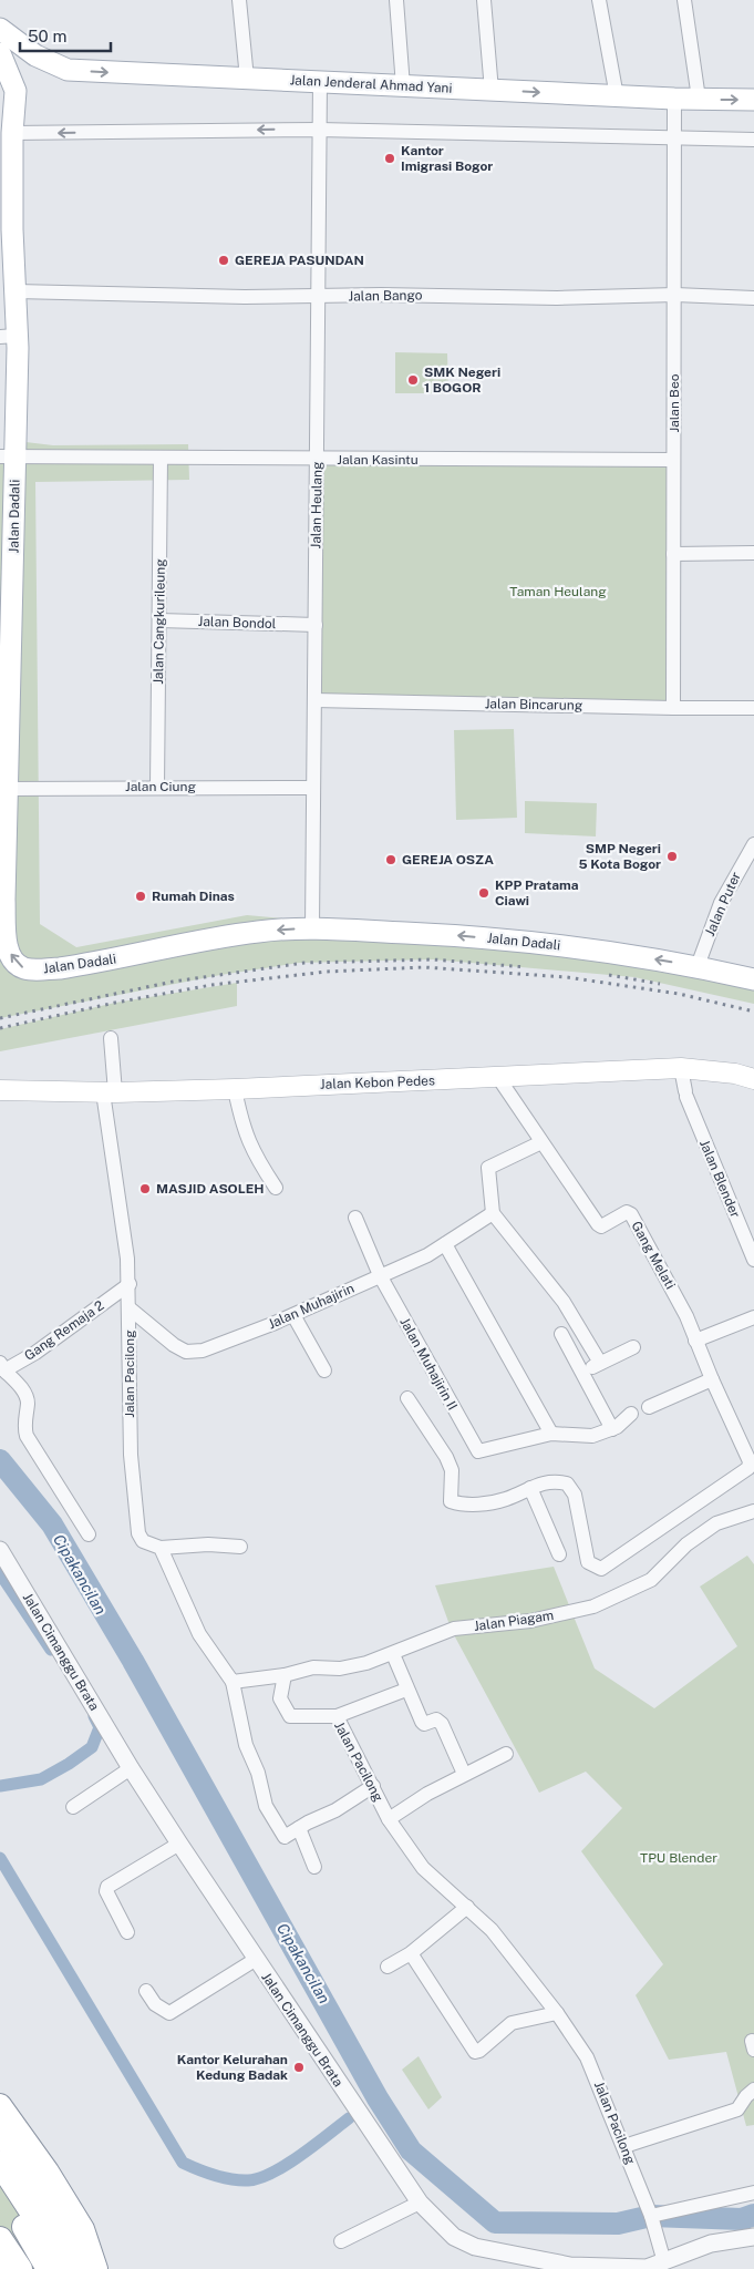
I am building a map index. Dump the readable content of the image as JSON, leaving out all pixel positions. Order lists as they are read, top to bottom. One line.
{"streets":{"main road":["Jalan Jenderal Ahmad Yani","Jalan Dadali","Jalan Kebon Pedes"],"street":["Jalan Bango","Jalan Beo","Jalan Kasintu","Jalan Heulang","Jalan Cangkurileung","Jalan Bondol","Jalan Bincarung","Jalan Ciung","Jalan Puter","Jalan Blender","Gang Melati","Jalan Muhajirin","Gang Remaja 2","Jalan Muhajirin II","Jalan Pacilong","Jalan Piagam","Jalan Cimanggu Brata"]},"crossings":[["Jalan Jenderal Ahmad Yani","Jalan Beo"],["Jalan Jenderal Ahmad Yani","Jalan Heulang"],["Jalan Bango","Jalan Beo"],["Jalan Bango","Jalan Heulang"],["Jalan Bango","Jalan Dadali"],["Jalan Beo","Jalan Kasintu"],["Jalan Beo","Jalan Bincarung"],["Jalan Kasintu","Jalan Heulang"],["Jalan Kasintu","Jalan Dadali"],["Jalan Kasintu","Jalan Cangkurileung"],["Jalan Heulang","Jalan Dadali"],["Jalan Heulang","Jalan Bondol"],["Jalan Heulang","Jalan Bincarung"],["Jalan Heulang","Jalan Ciung"],["Jalan Dadali","Jalan Ciung"],["Jalan Dadali","Jalan Puter"],["Jalan Cangkurileung","Jalan Bondol"],["Jalan Cangkurileung","Jalan Ciung"],["Jalan Kebon Pedes","Jalan Blender"],["Jalan Kebon Pedes","Gang Melati"],["Jalan Kebon Pedes","Jalan Pacilong"],["Jalan Muhajirin","Jalan Muhajirin II"],["Jalan Muhajirin","Jalan Pacilong"],["Gang Remaja 2","Jalan Pacilong"],["Jalan Pacilong","Jalan Piagam"],["Jalan Pacilong","Jalan Cimanggu Brata"]],"one_way":["Jalan Jenderal Ahmad Yani","Jalan Dadali"],"water":["Cipakancilan"],"parks":["Taman Heulang","TPU Blender"],"places":["Kantor Imigrasi Bogor","GEREJA PASUNDAN","SMK Negeri 1 BOGOR","SMP Negeri 5 Kota Bogor","GEREJA OSZA","KPP Pratama Ciawi","Rumah Dinas","MASJID ASOLEH","Kantor Kelurahan Kedung Badak"],"scale_bar":"50 m"}
